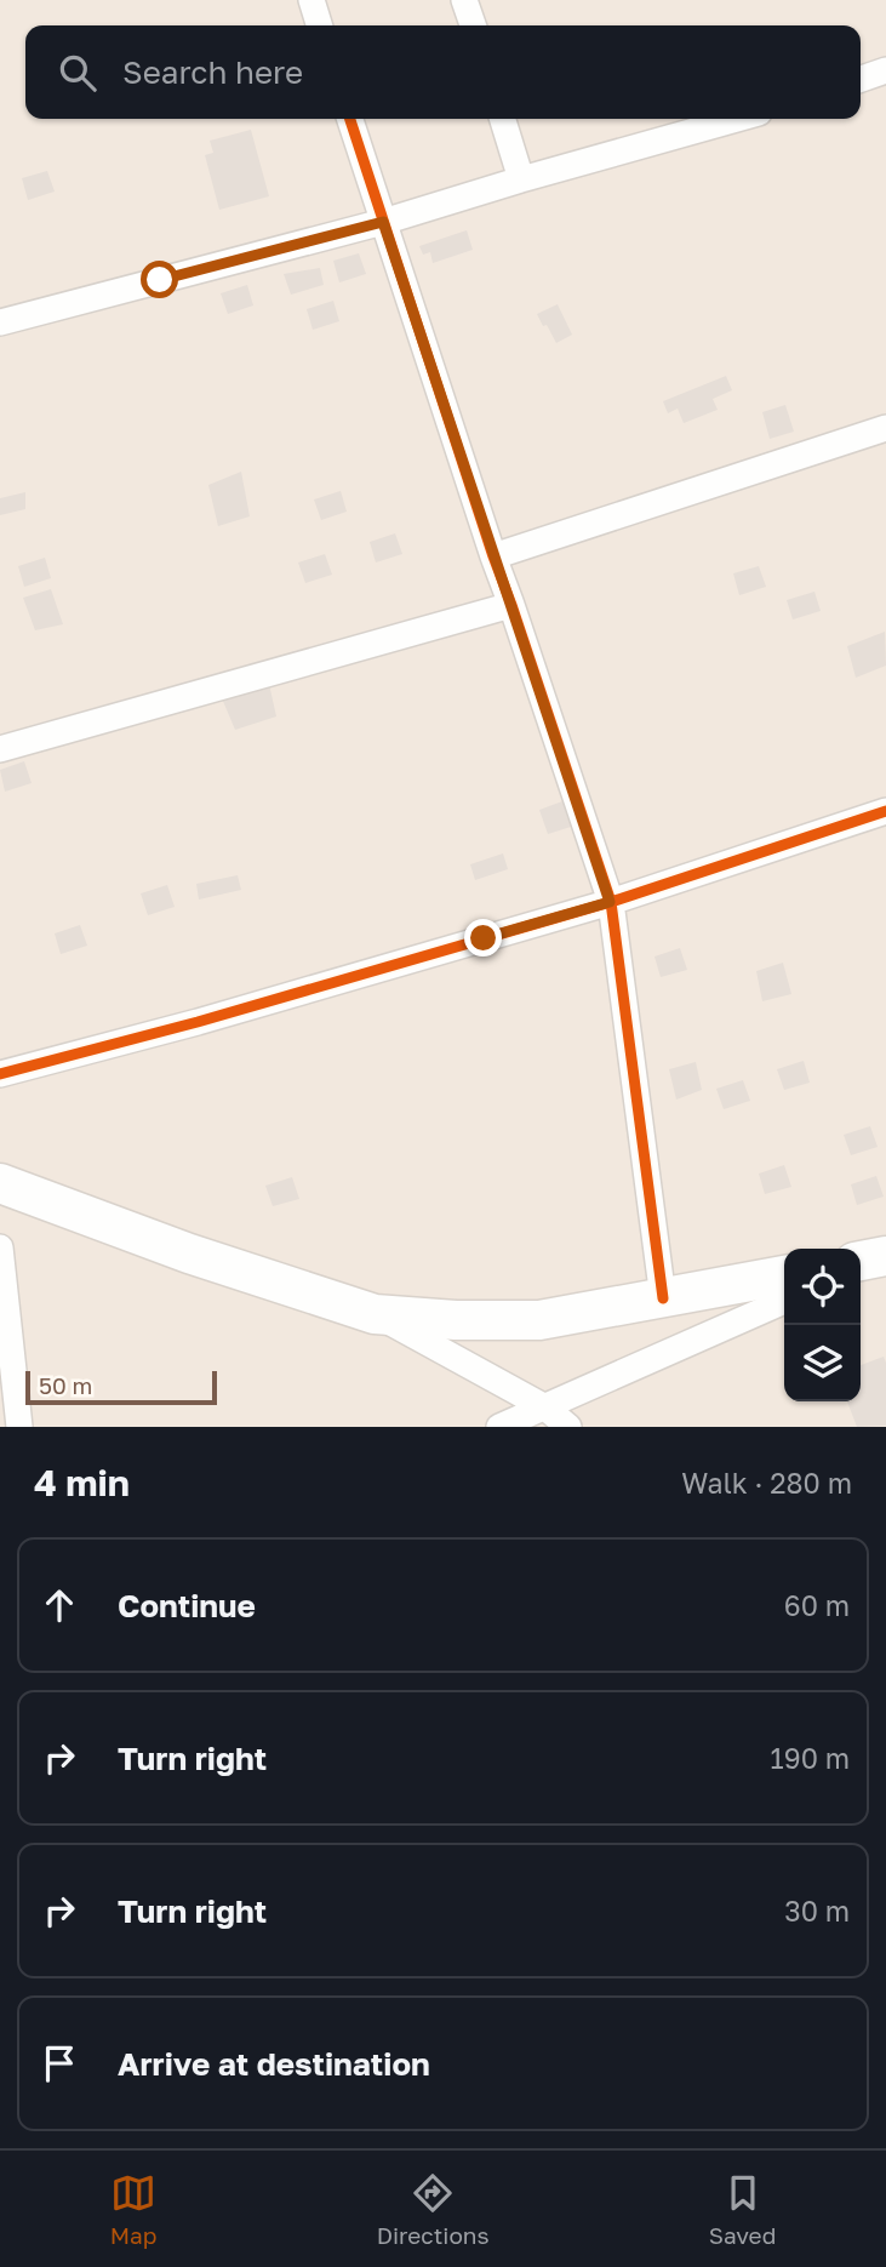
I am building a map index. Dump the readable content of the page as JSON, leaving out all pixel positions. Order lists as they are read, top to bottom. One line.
{"scale_bar":"50 m","page":{"search":"Search here","scale":"50 m","heading":["4 min","Walk · 280 m"],"list":[["Continue","60 m"],["Turn right","190 m"],["Turn right","30 m"],"Arrive at destination"],"nav":["Map","Directions","Saved"]}}
